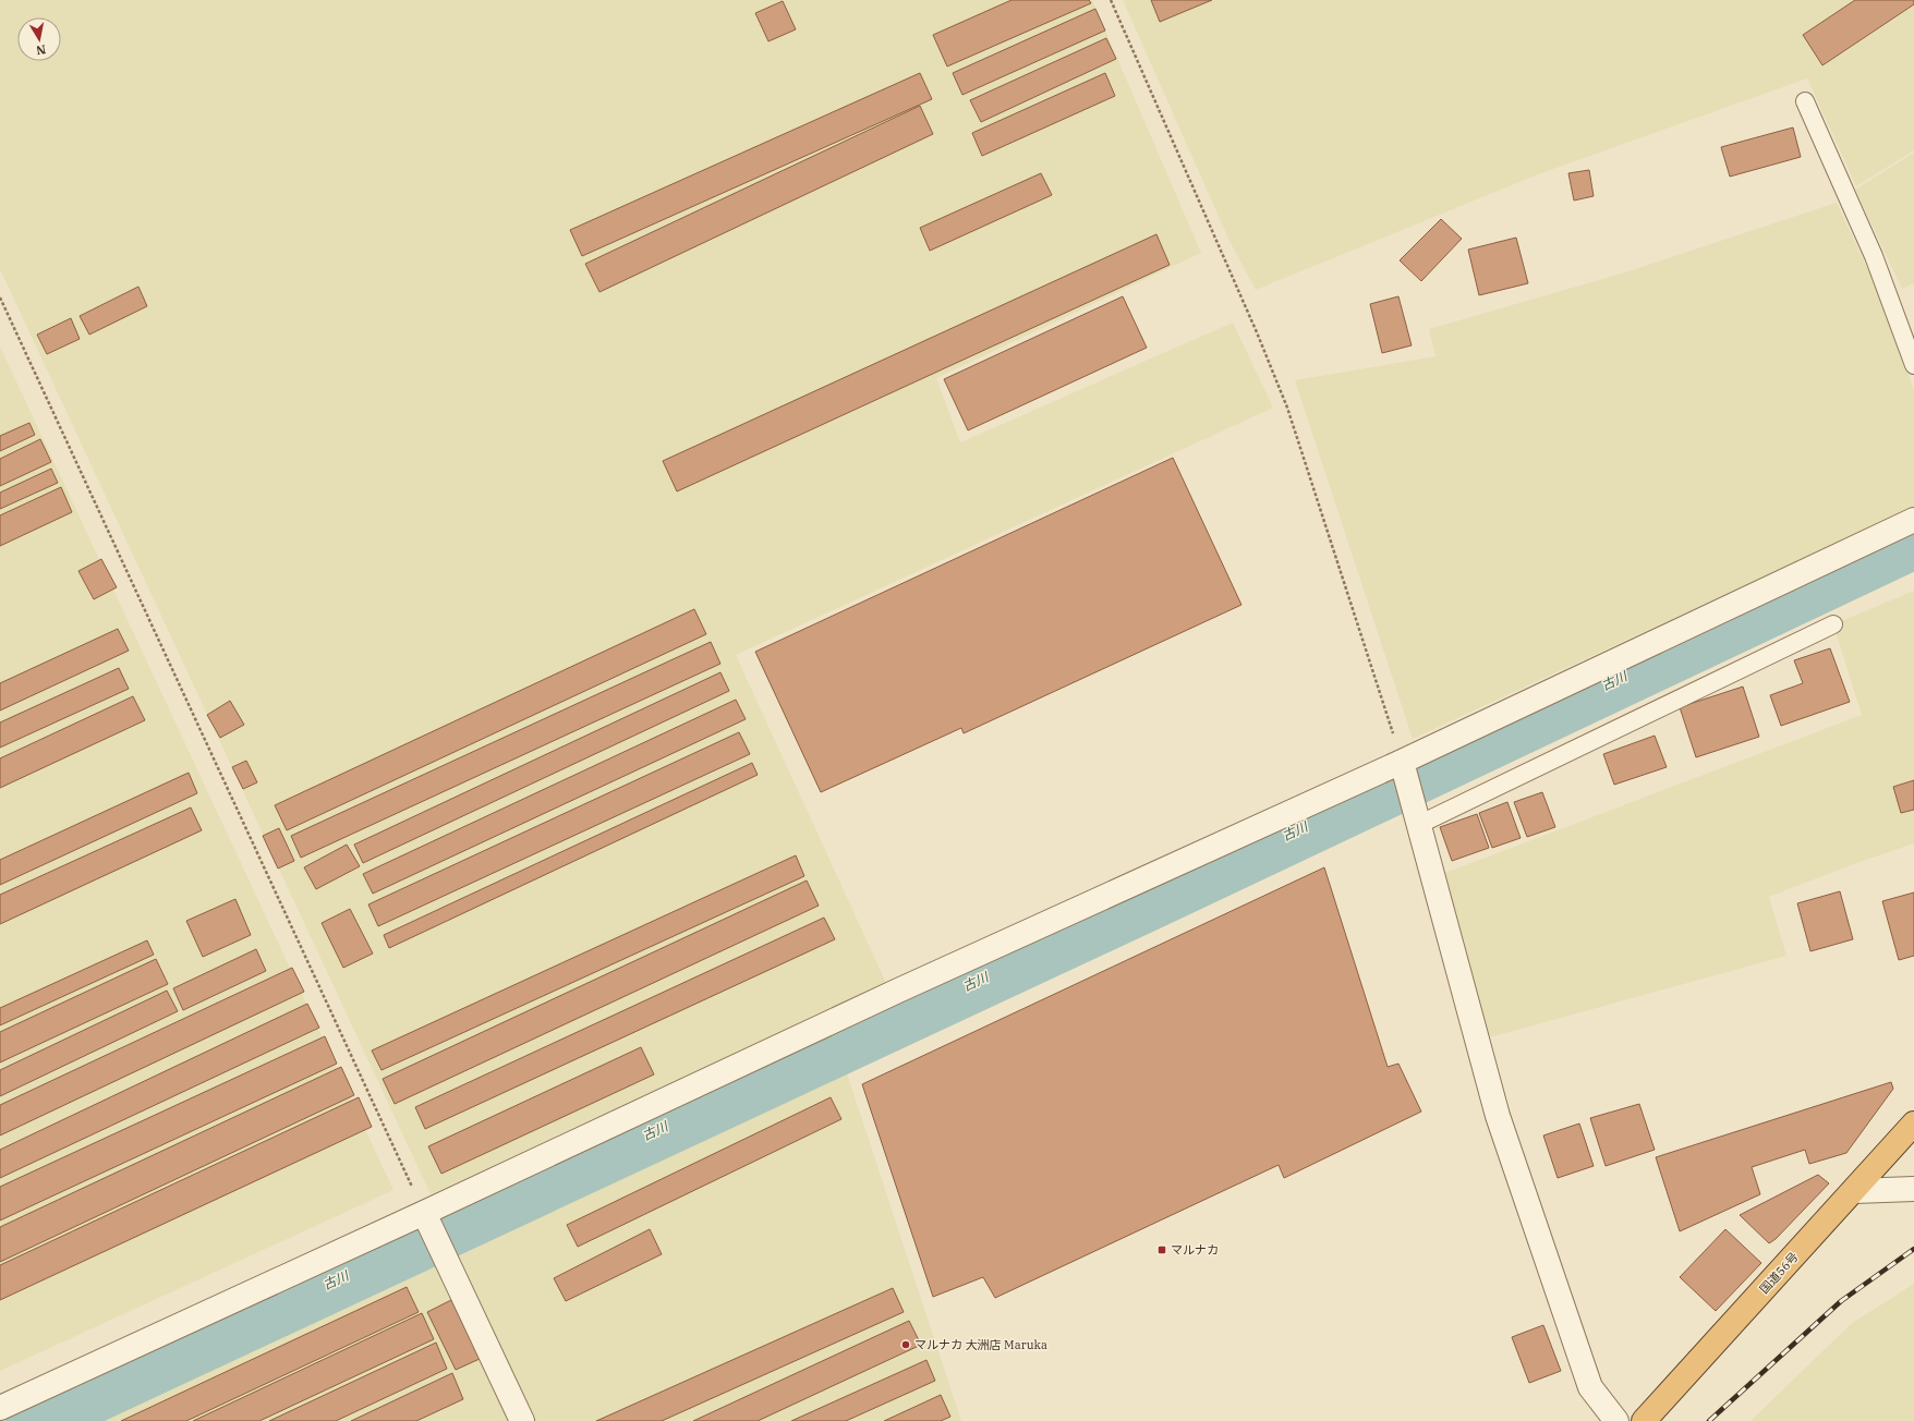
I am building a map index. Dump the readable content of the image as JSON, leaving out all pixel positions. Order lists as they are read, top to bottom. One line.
{"streets":{"highway":["国道56号"]},"water":["古川"],"places":{"transit":["マルナカ"],"other":["マルナカ 大洲店 Maruka"]},"north":"bottom"}
